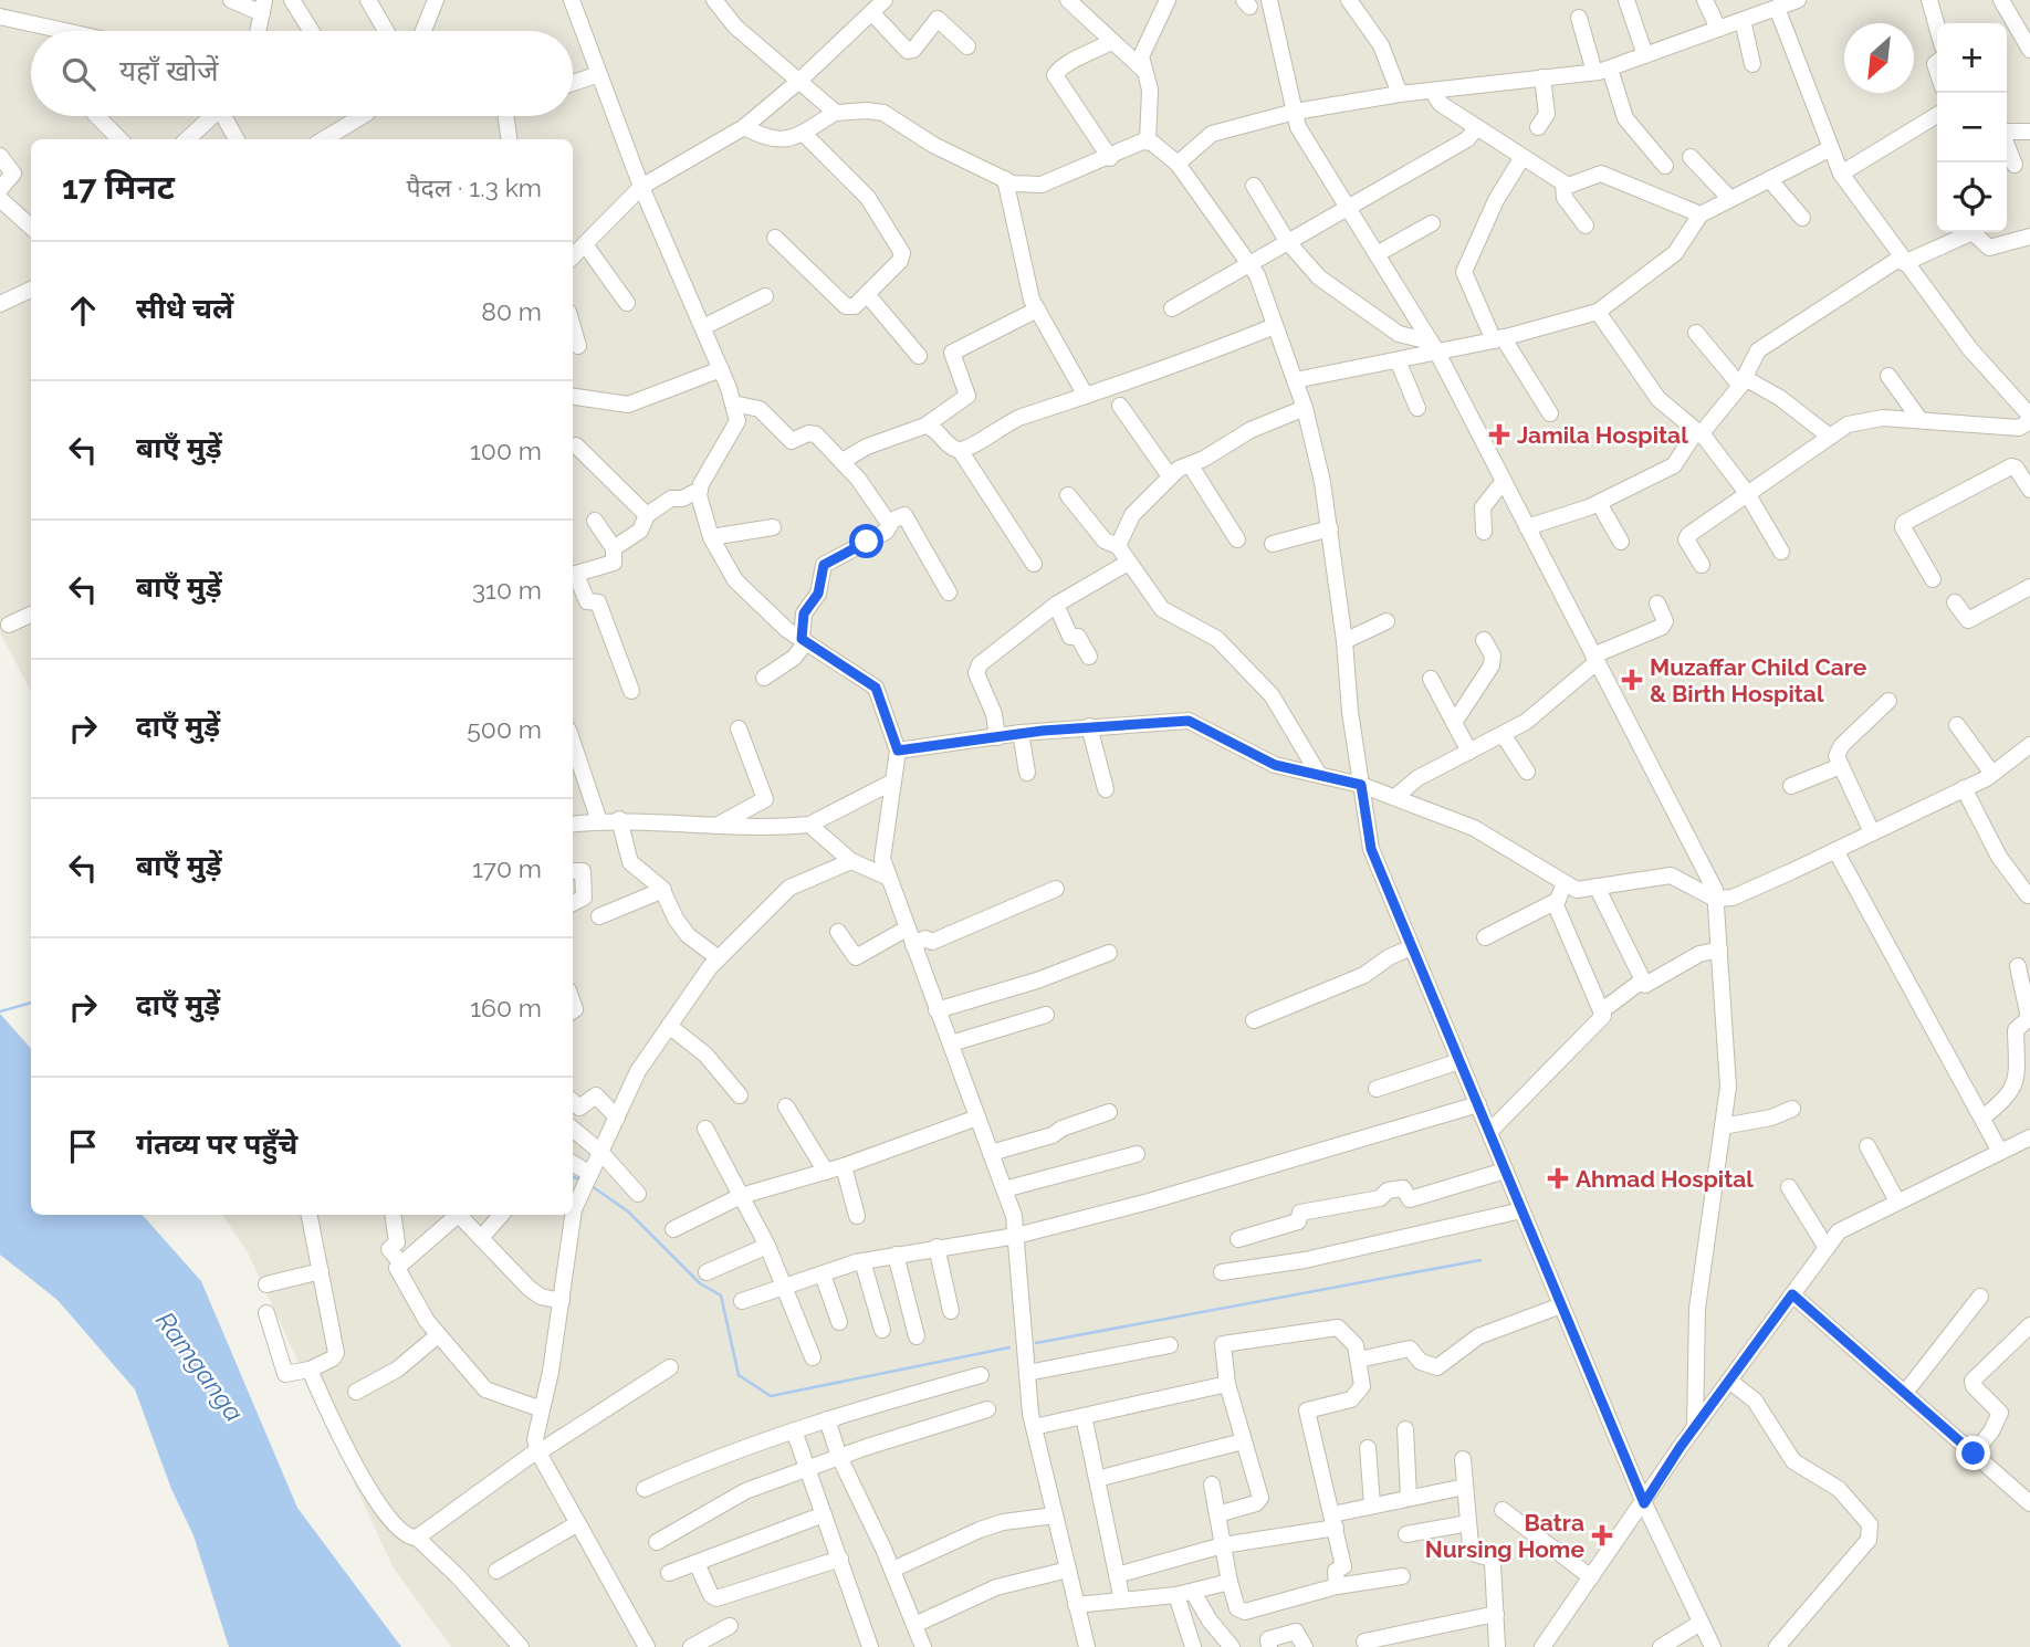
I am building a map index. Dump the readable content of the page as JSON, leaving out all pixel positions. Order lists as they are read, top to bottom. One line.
{"water":["Ramganga"],"places":{"health":["Jamila Hospital","Muzaffar Child Care & Birth Hospital","Ahmad Hospital","Batra Nursing Home"]},"north":"bottom left","page":{"map_buttons":["+","−"],"search":"यहाँ खोजें","heading":["17 मिनट","पैदल · 1.3 km"],"list":[["सीधे चलें","80 m"],["बाएँ मुड़ें","100 m"],["बाएँ मुड़ें","310 m"],["दाएँ मुड़ें","500 m"],["बाएँ मुड़ें","170 m"],["दाएँ मुड़ें","160 m"],"गंतव्य पर पहुँचे"]}}
